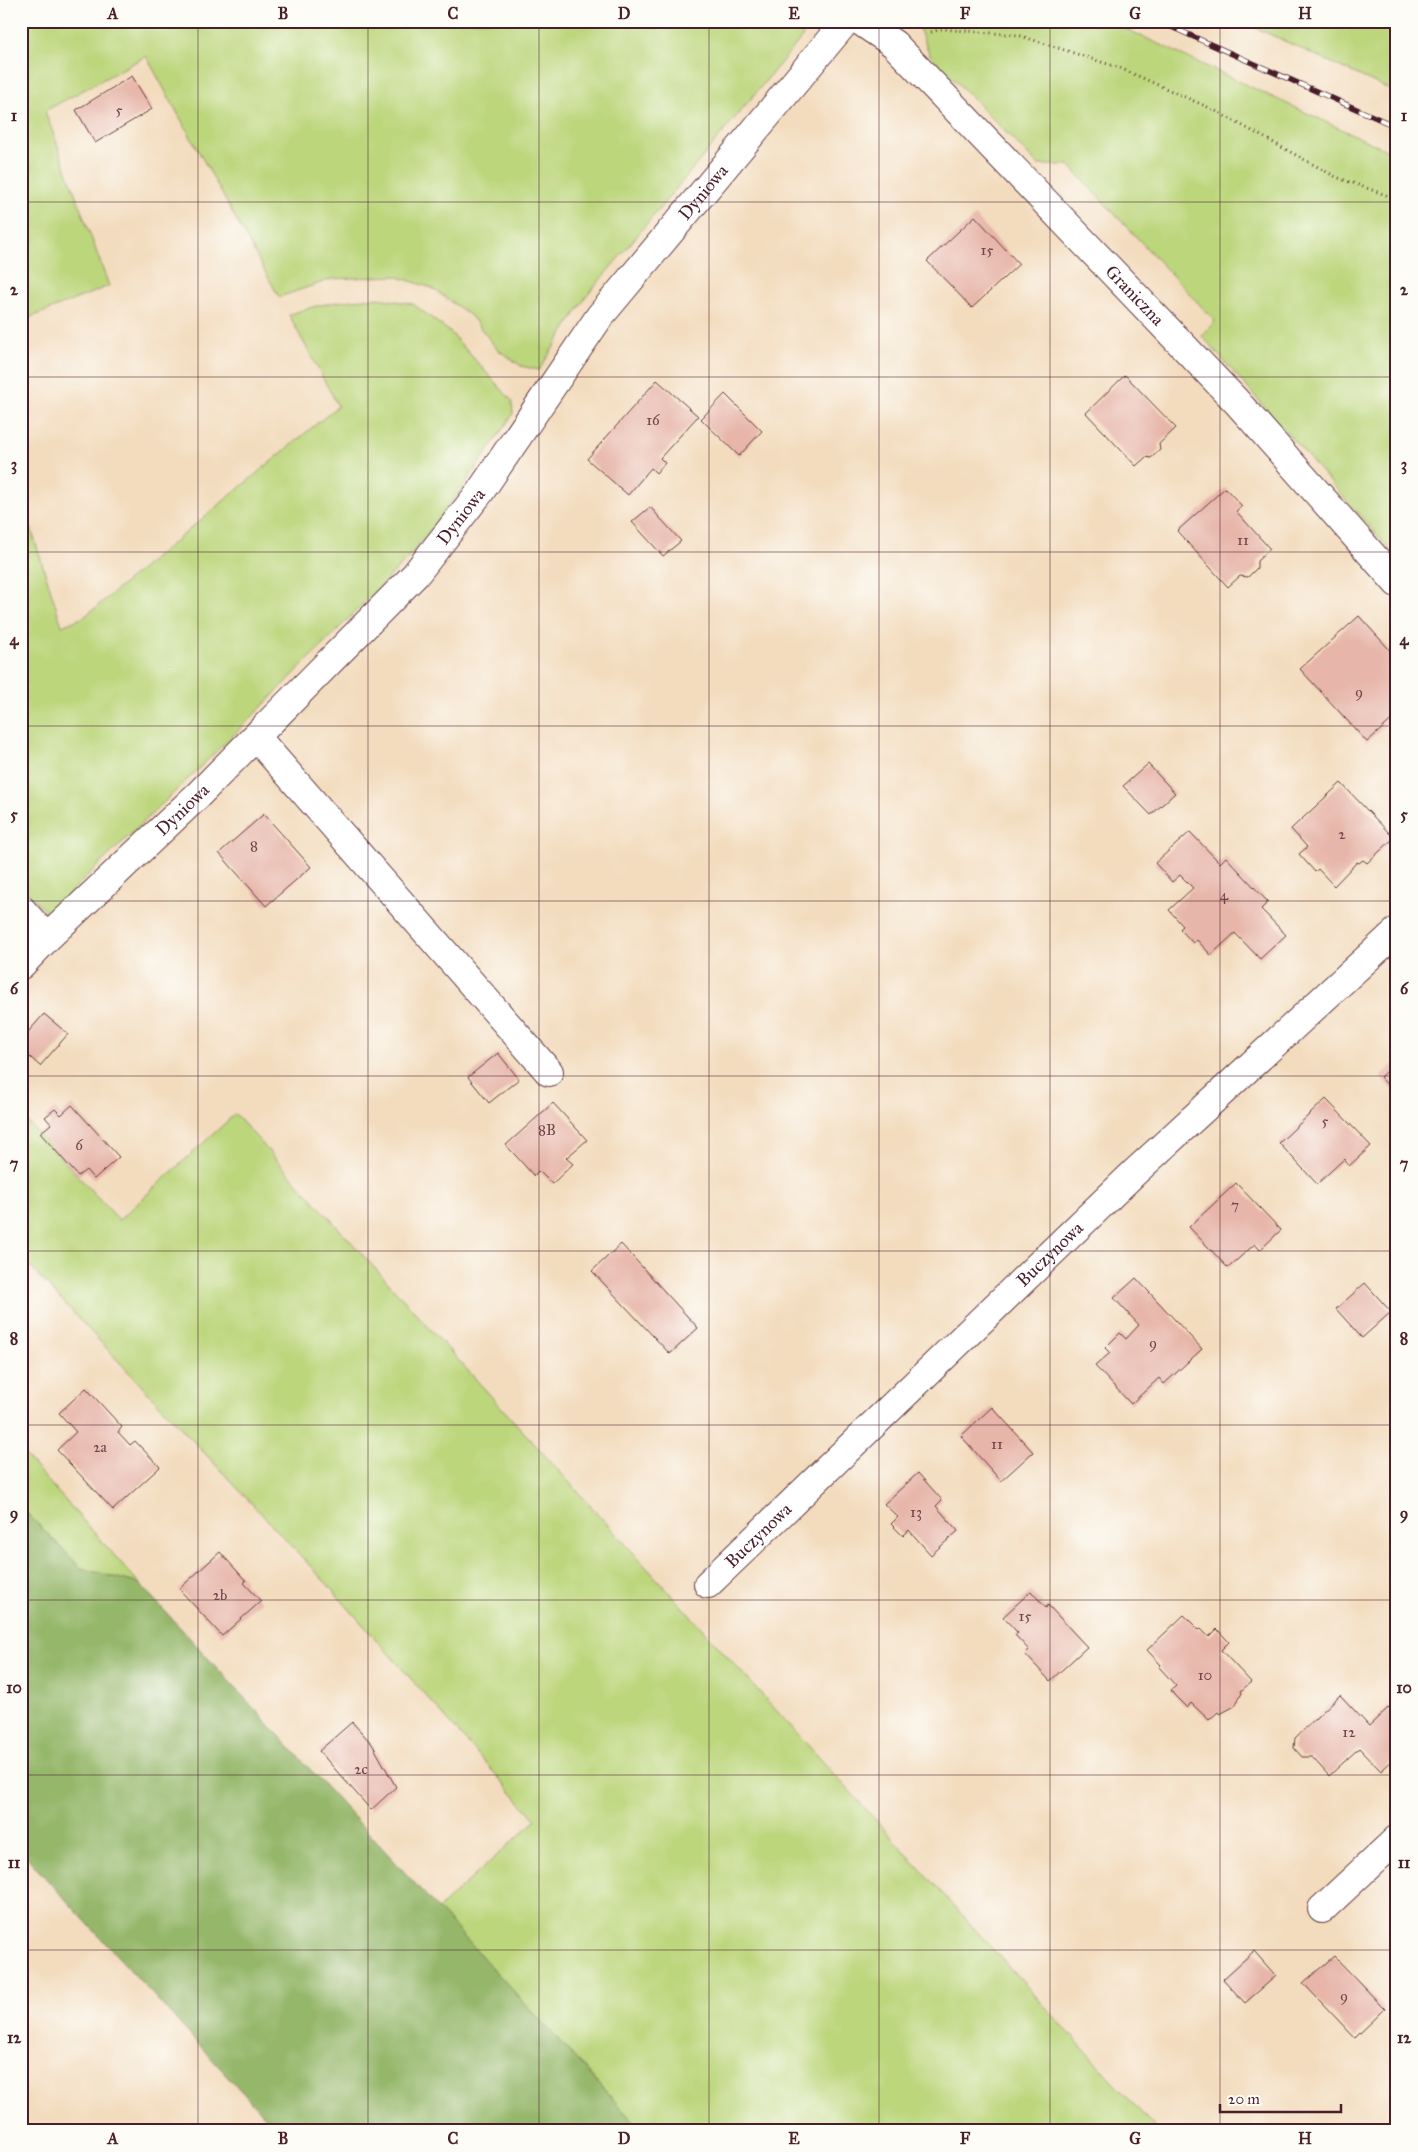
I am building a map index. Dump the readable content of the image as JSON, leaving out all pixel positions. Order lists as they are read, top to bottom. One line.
{"streets":{"street":["Dyniowa","Graniczna","Buczynowa"]},"house_numbers":["5","15","16","11","9","2","8","4","5","8B","6","7","9","11","2a","13","2b","15","10","12","2c","9"],"scale_bar":"20 m","grid":{"columns":["A","B","C","D","E","F","G","H"],"rows":["1","2","3","4","5","6","7","8","9","10","11","12"]}}
